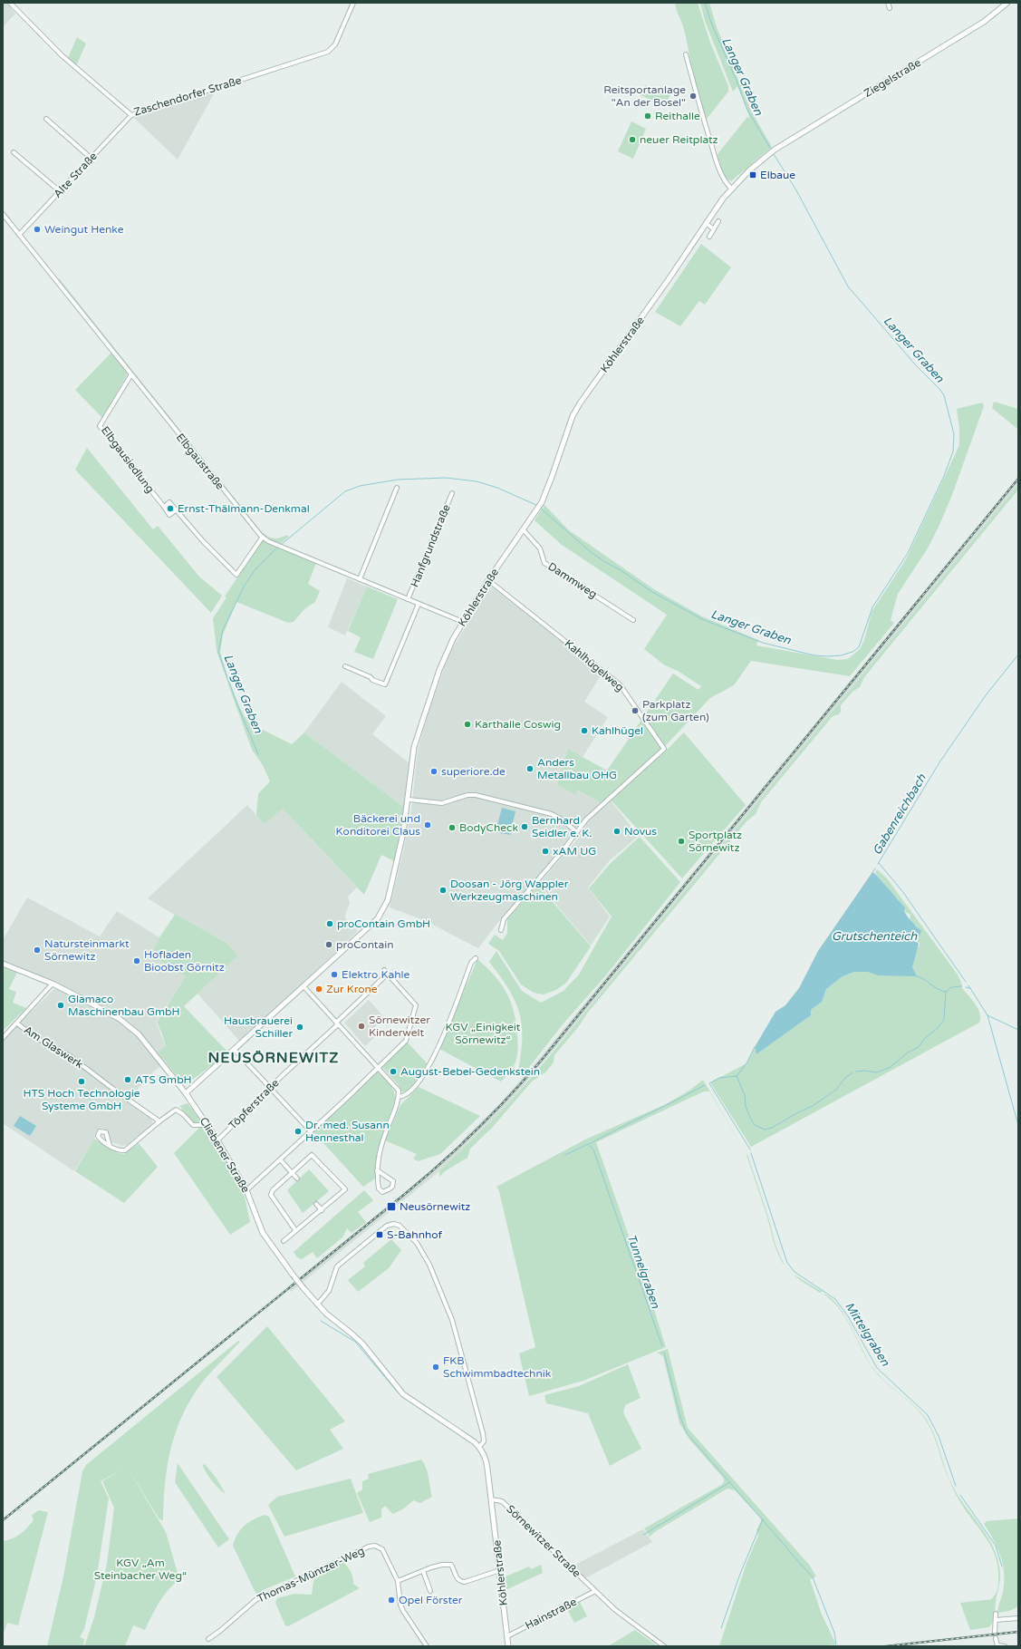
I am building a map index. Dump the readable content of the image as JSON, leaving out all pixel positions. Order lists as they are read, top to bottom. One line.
{"streets":{"street":["Ziegelstraße","Zaschendorfer Straße","Alte Straße","Köhlerstraße","Elbgausiedlung","Elbgaustraße","Hanfgrundstraße","Dammweg","Kahlhügelweg","Am Glaswerk","Töpferstraße","Cliebener Straße","Sörnewitzer Straße","Thomas-Müntzer-Weg","Hainstraße"]},"crossings":[["Ziegelstraße","Köhlerstraße"],["Zaschendorfer Straße","Alte Straße"],["Alte Straße","Elbgaustraße"],["Köhlerstraße","Elbgaustraße"],["Köhlerstraße","Dammweg"],["Köhlerstraße","Kahlhügelweg"],["Köhlerstraße","Cliebener Straße"],["Köhlerstraße","Sörnewitzer Straße"],["Köhlerstraße","Hainstraße"],["Elbgausiedlung","Elbgaustraße"],["Elbgaustraße","Hanfgrundstraße"],["Töpferstraße","Cliebener Straße"],["Sörnewitzer Straße","Hainstraße"]],"districts":["NEUSÖRNEWITZ"],"water":["Langer Graben","Gabenreichbach","Grutschenteich","Tunnelgraben","Mittelgraben"],"parks":["KGV „Einigkeit Sörnewitz“","KGV „Am Steinbacher Weg“"],"places":{"other":["Reitsportanlage \"An der Bosel\"","Reithalle","neuer Reitplatz","Weingut Henke","Ernst-Thälmann-Denkmal","Parkplatz (zum Garten)","Karthalle Coswig","Kahlhügel","Anders Metallbau OHG","superiore.de","Bäckerei und Konditorei Claus","Bernhard Seidler e. K.","BodyCheck","Novus","Sportplatz Sörnewitz","xAM UG","Doosan - Jörg Wappler Werkzeugmaschinen","proContain GmbH","proContain","Natursteinmarkt Sörnewitz","Hofladen Bioobst Görnitz","Elektro Kahle","Zur Krone","Glamaco Maschinenbau GmbH","Sörnewitzer Kinderwelt","Hausbrauerei Schiller","August-Bebel-Gedenkstein","ATS GmbH","HTS Hoch Technologie Systeme GmbH","Dr. med. Susann Hennesthal","FKB Schwimmbadtechnik","Opel Förster"],"transit":["Elbaue","Neusörnewitz","S-Bahnhof"]}}
